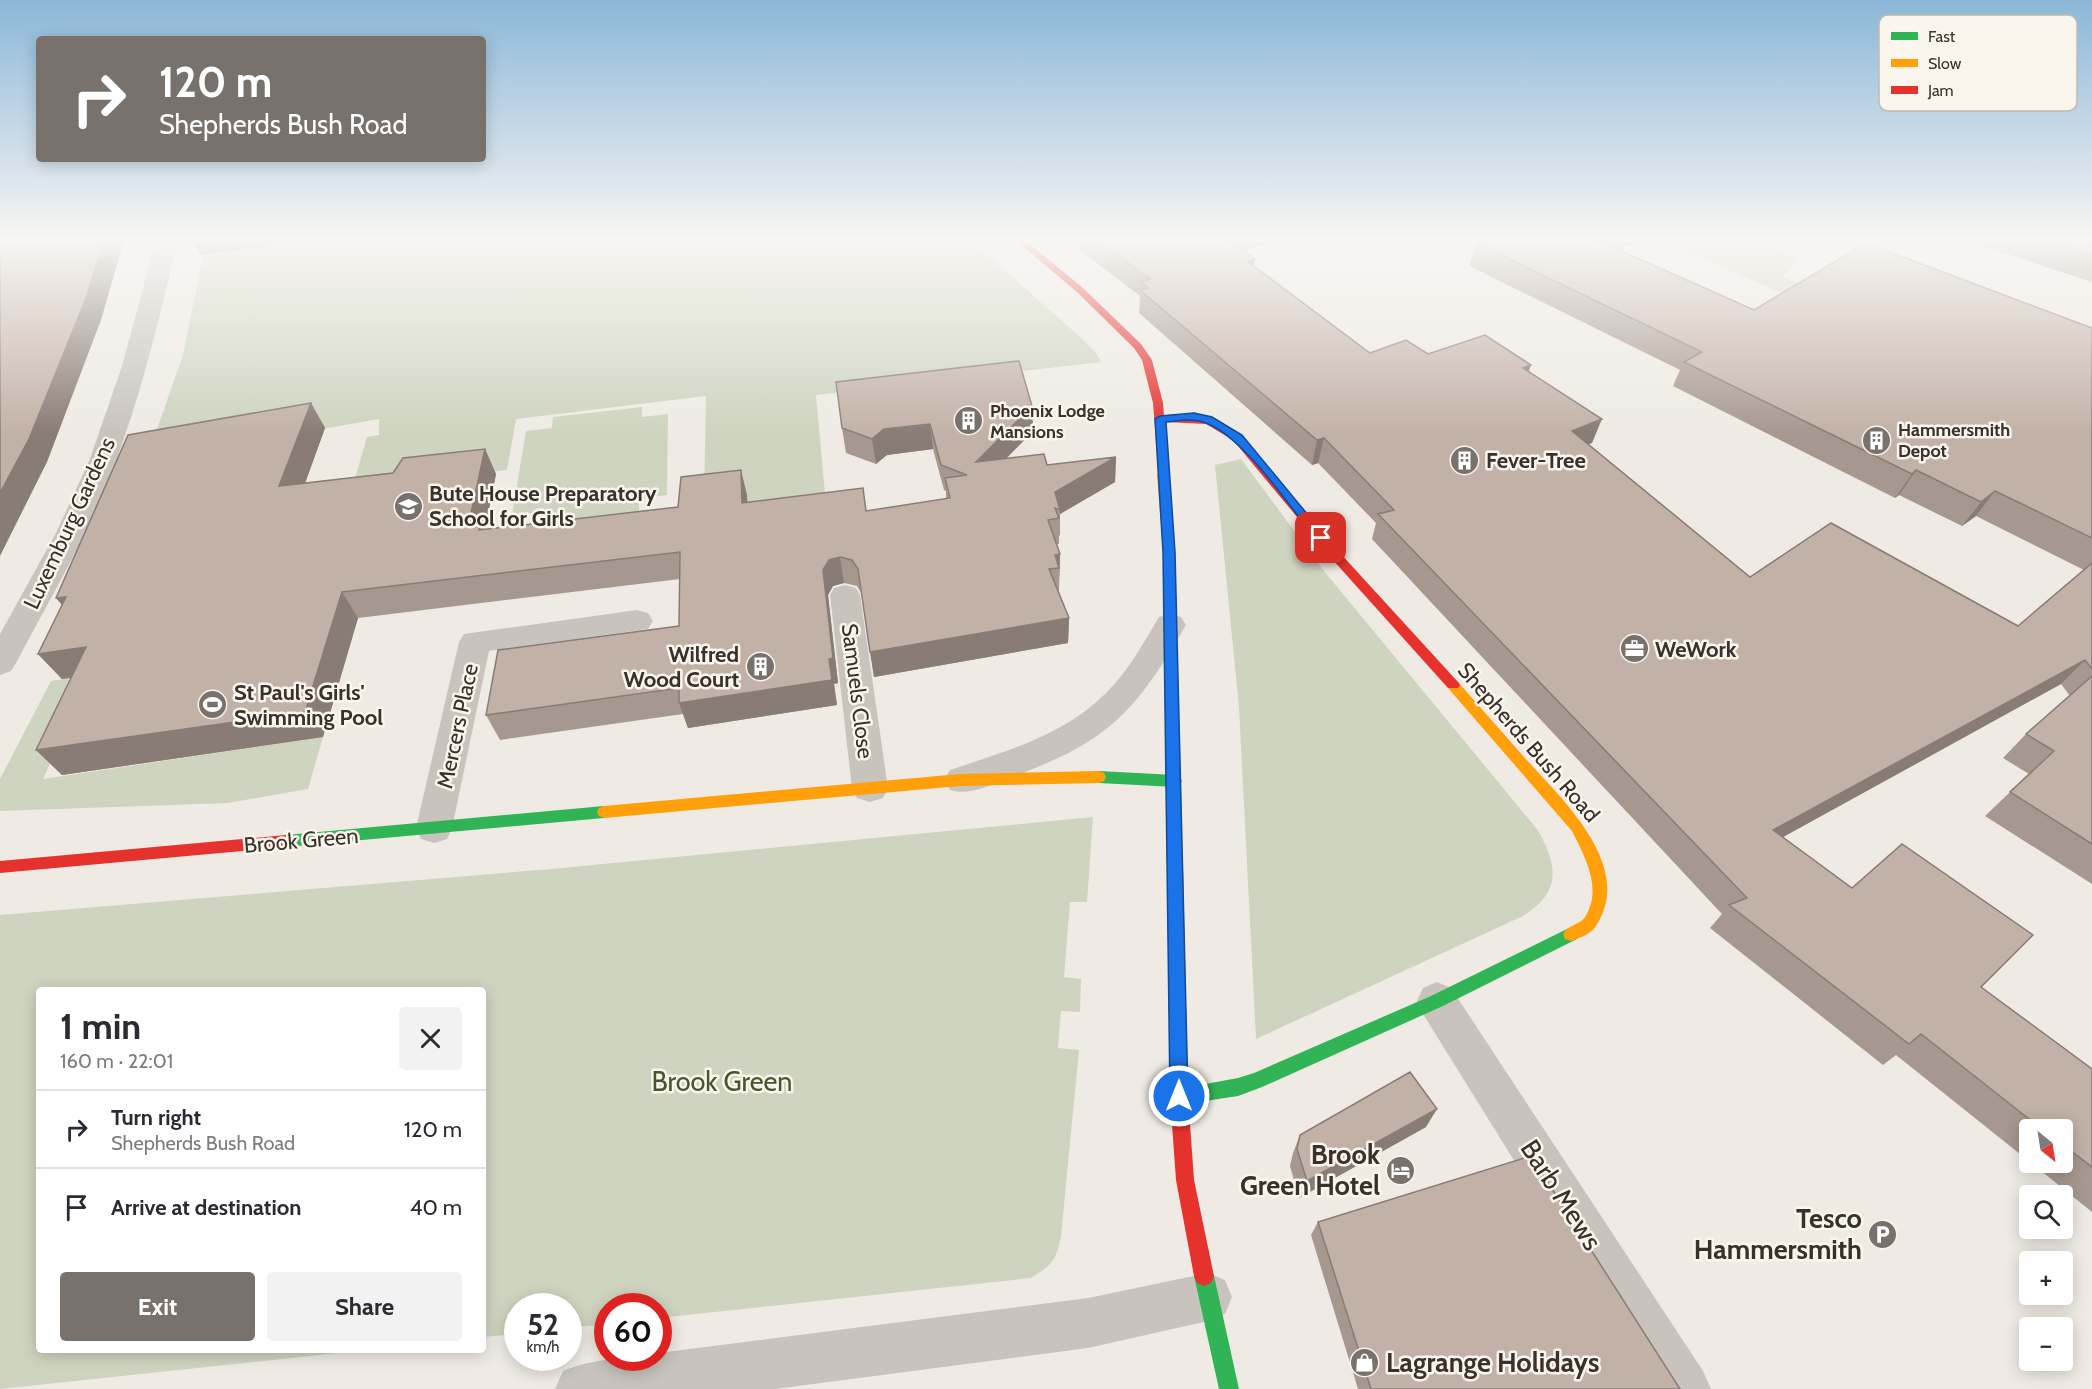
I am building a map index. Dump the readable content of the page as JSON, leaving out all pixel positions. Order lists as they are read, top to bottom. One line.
{"streets":{"street":["Luxemburg Gardens","Samuels Close","Mercers Place","Shepherds Bush Road","Brook Green","Barb Mews"]},"crossings":[["Samuels Close","Brook Green"],["Mercers Place","Brook Green"],["Shepherds Bush Road","Barb Mews"]],"parks":["Brook Green"],"places":{"building":["Phoenix Lodge Mansions","Hammersmith Depot","Fever-Tree","Wilfred Wood Court"],"school or university":["Bute House Preparatory School for Girls"],"office":["WeWork"],"sports":["St Paul's Girls' Swimming Pool"],"hotel":["Brook Green Hotel"],"parking":["Tesco Hammersmith"],"shop":["Lagrange Holidays"]},"legend":["Fast","Slow","Jam"],"north":"bottom right","page":{"turn":["120 m","Shepherds Bush Road"],"heading":["1 min","160 m · 22:01"],"list":[{"name":"Turn right","note":"Shepherds Bush Road","value":"120 m"},{"name":"Arrive at destination","value":"40 m"}],"map_buttons":["+","−"],"buttons":["Exit","Share"],"speed":"52 km/h","limit":"60"}}
